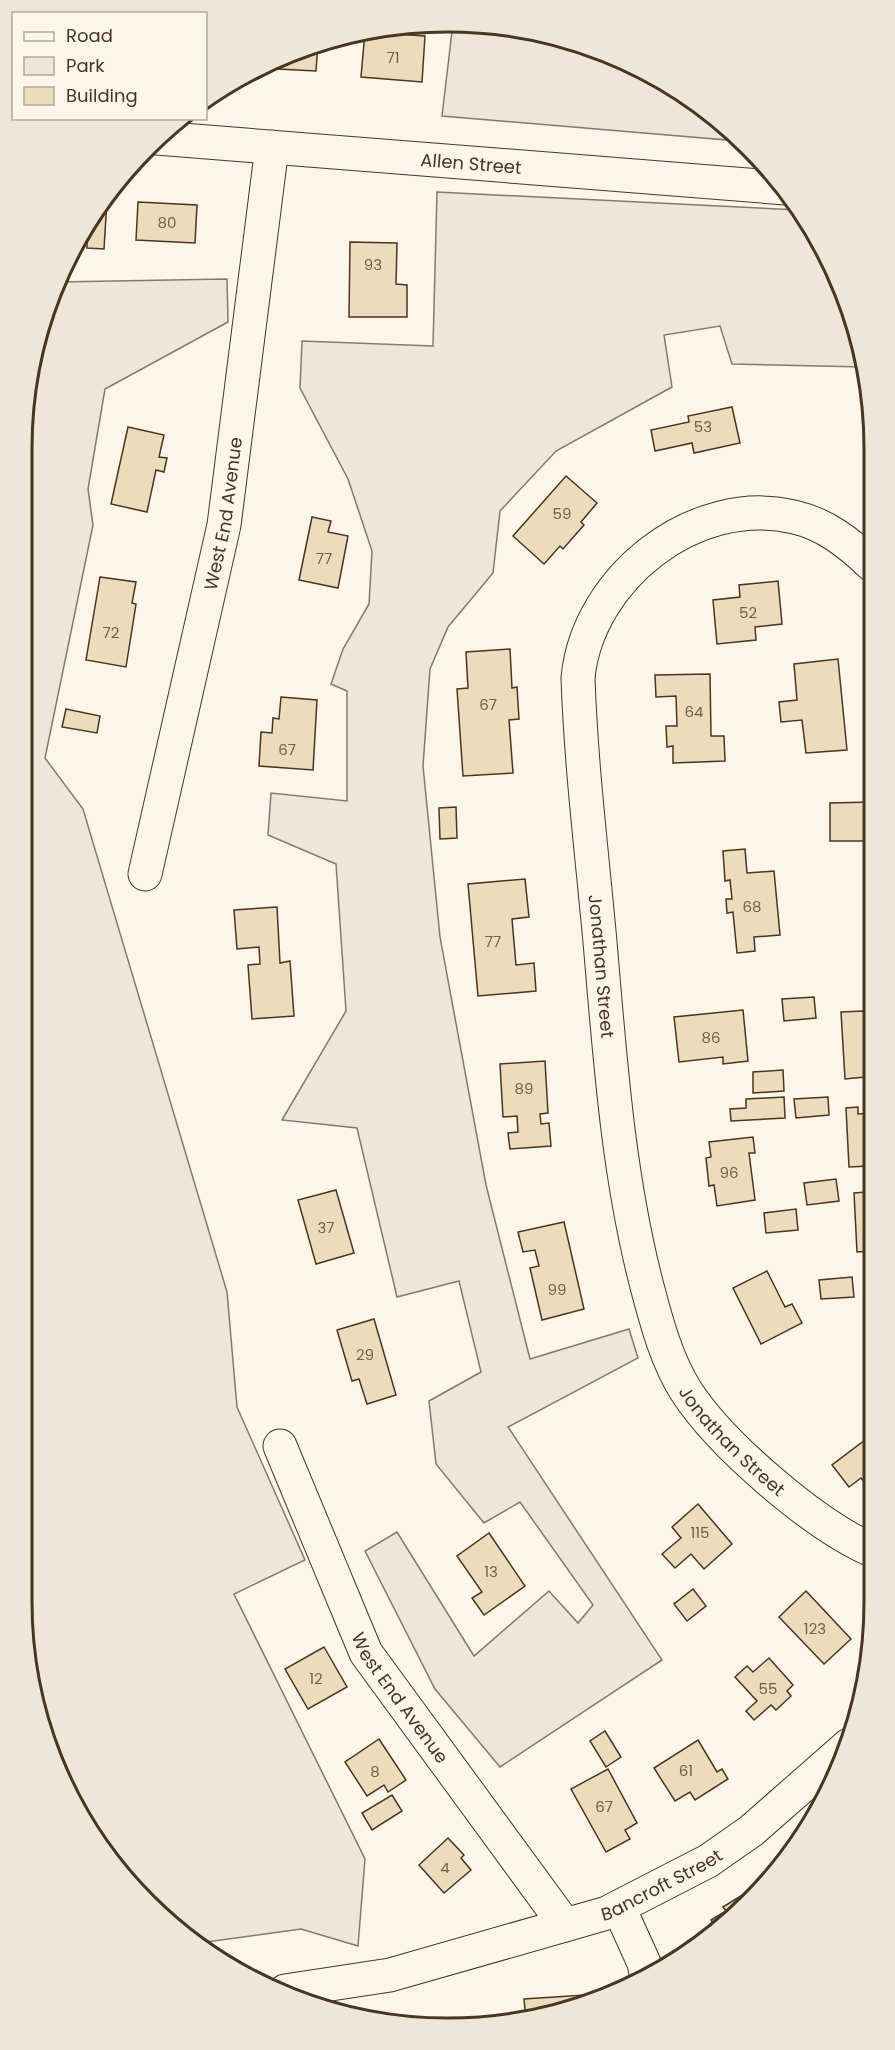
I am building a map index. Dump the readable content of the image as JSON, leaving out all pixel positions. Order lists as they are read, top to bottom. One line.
{"streets":{"street":["Allen Street","West End Avenue","Jonathan Street","Bancroft Street"]},"crossings":[["Allen Street","West End Avenue"],["West End Avenue","Bancroft Street"]],"house_numbers":["71","80","93","53","59","77","52","72","67","64","67","68","77","86","89","96","37","99","29","115","13","123","12","55","61","8","67","4"],"legend":["Road","Park","Building"]}
